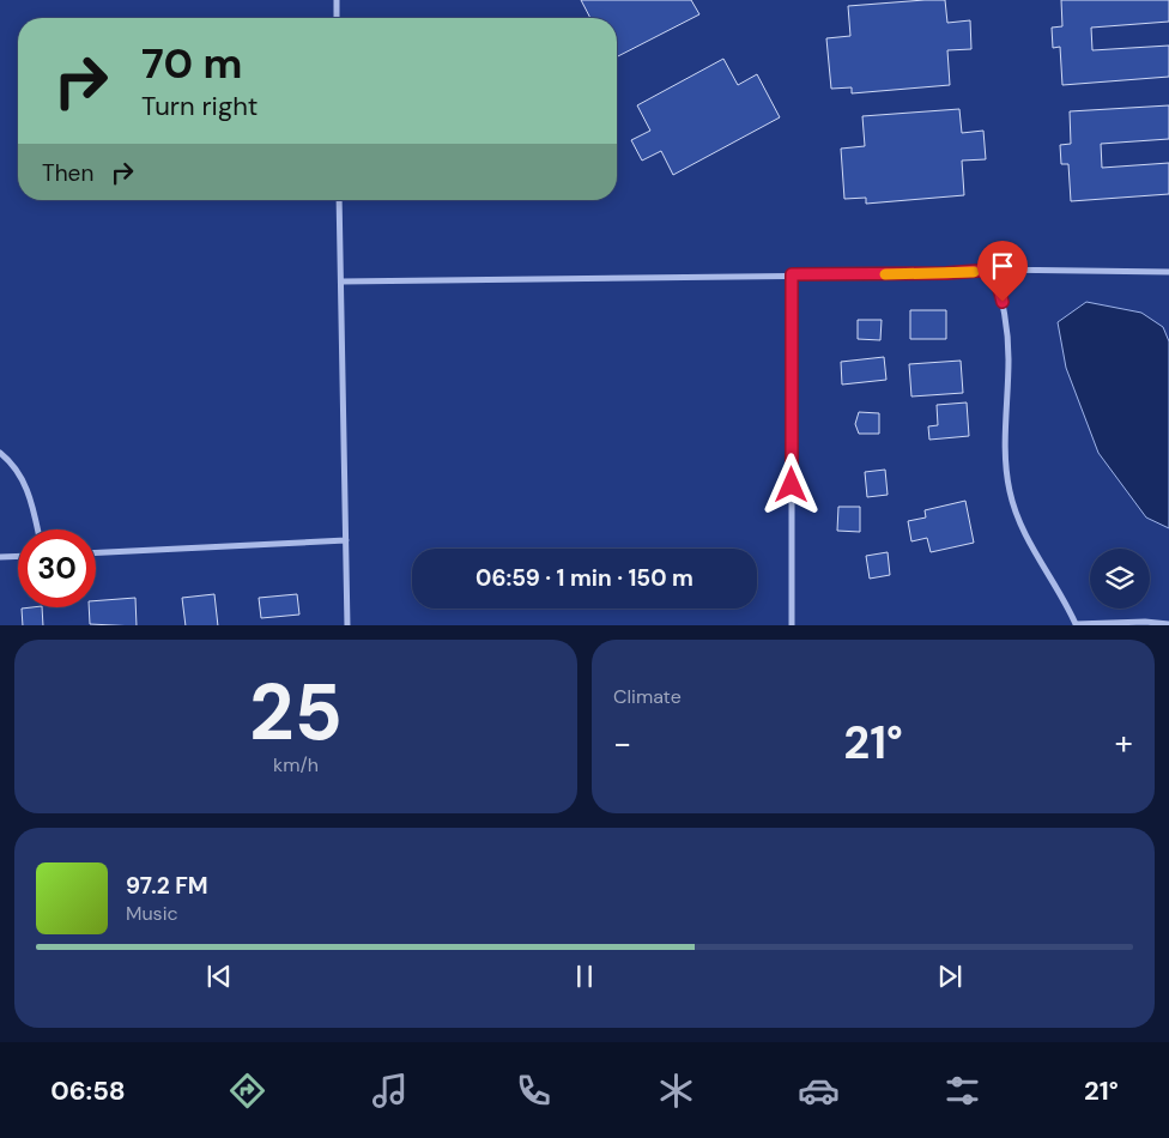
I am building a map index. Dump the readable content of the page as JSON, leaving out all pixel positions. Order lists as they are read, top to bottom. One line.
{"page":{"turn":["70 m","Turn right"],"then":"Then","limit":"30","trip":"06:59 · 1 min · 150 m","tile":[["25","km/h"],"Climate"],"heat":["−","21°","+"],"song":["97.2 FM","Music"],"tabs":["06:58","21°"]}}
